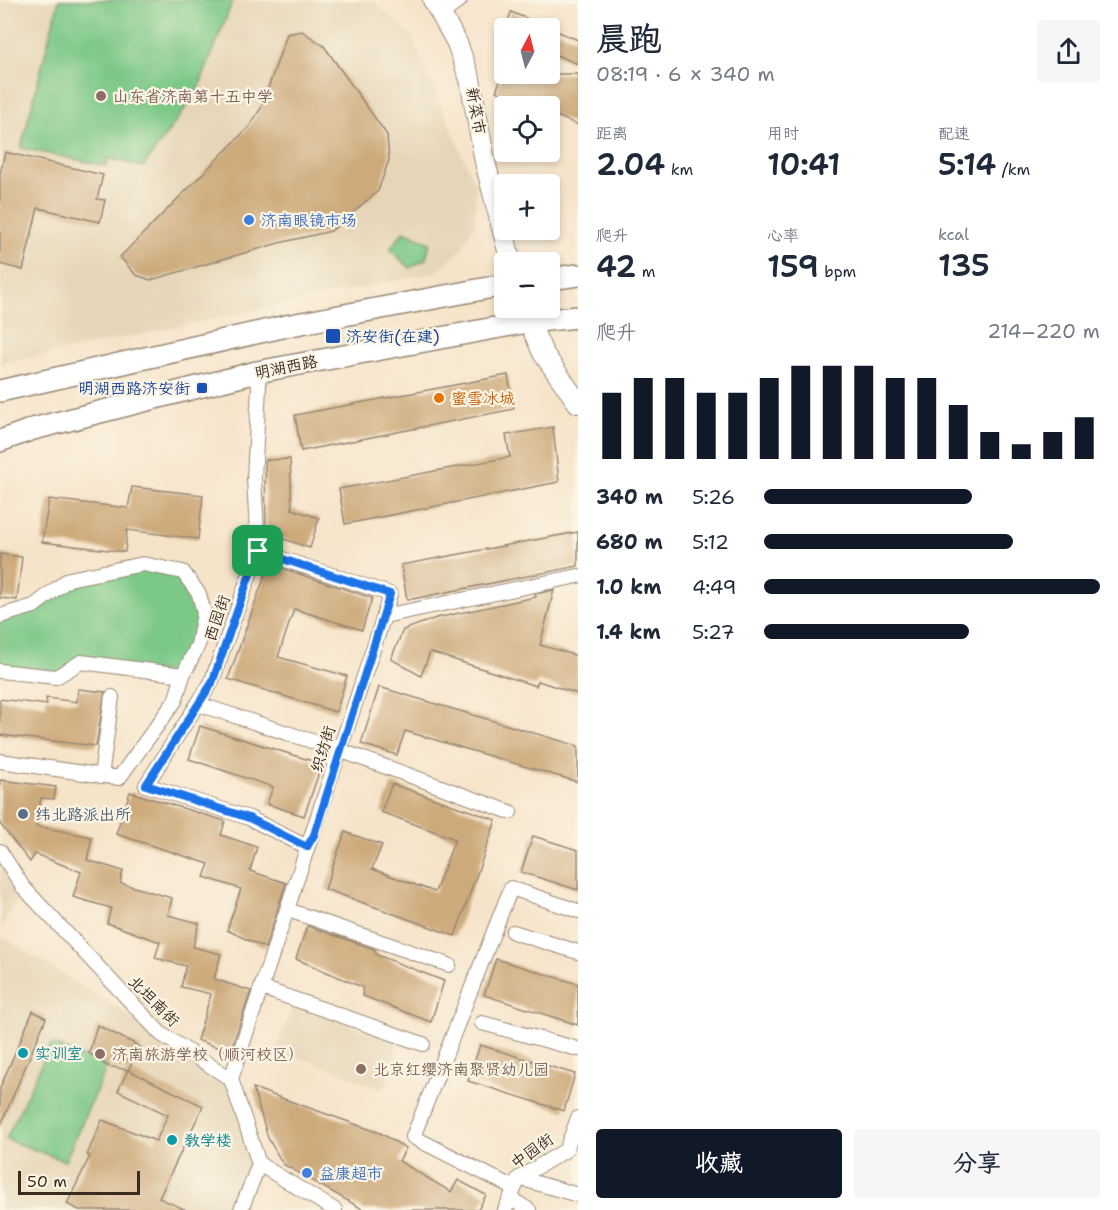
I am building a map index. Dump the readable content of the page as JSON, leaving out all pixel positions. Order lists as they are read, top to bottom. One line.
{"streets":{"main road":["新菜市","明湖西路"],"street":["西园街","织纺街","北坦南街","中园街"]},"crossings":[["明湖西路","西园街"],["西园街","织纺街"],["织纺街","北坦南街"]],"places":{"other":["山东省济南第十五中学","济南眼镜市场","蜜雪冰城","纬北路派出所","实训室","济南旅游学校（顺河校区）","北京红缨济南聚贤幼儿园","教学楼","益康超市"],"transit":["济安街(在建)","明湖西路济安街"]},"scale_bar":"50 m","north":"top","page":{"heading":["晨跑","08:19 · 6 × 340 m"],"map_buttons":["+","−"],"stats":[["距离","2.04 km"],["用时","10:41"],["配速","5:14 /km"],["爬升","42 m"],["心率","159 bpm"],["kcal","135"]],"chart":["爬升","214–220 m"],"list":[{"name":"340 m","note":"5:26"},{"name":"680 m","note":"5:12"},{"name":"1.0 km","note":"4:49"},{"name":"1.4 km","note":"5:27"}],"buttons":["收藏","分享"],"scale":"50 m"}}
